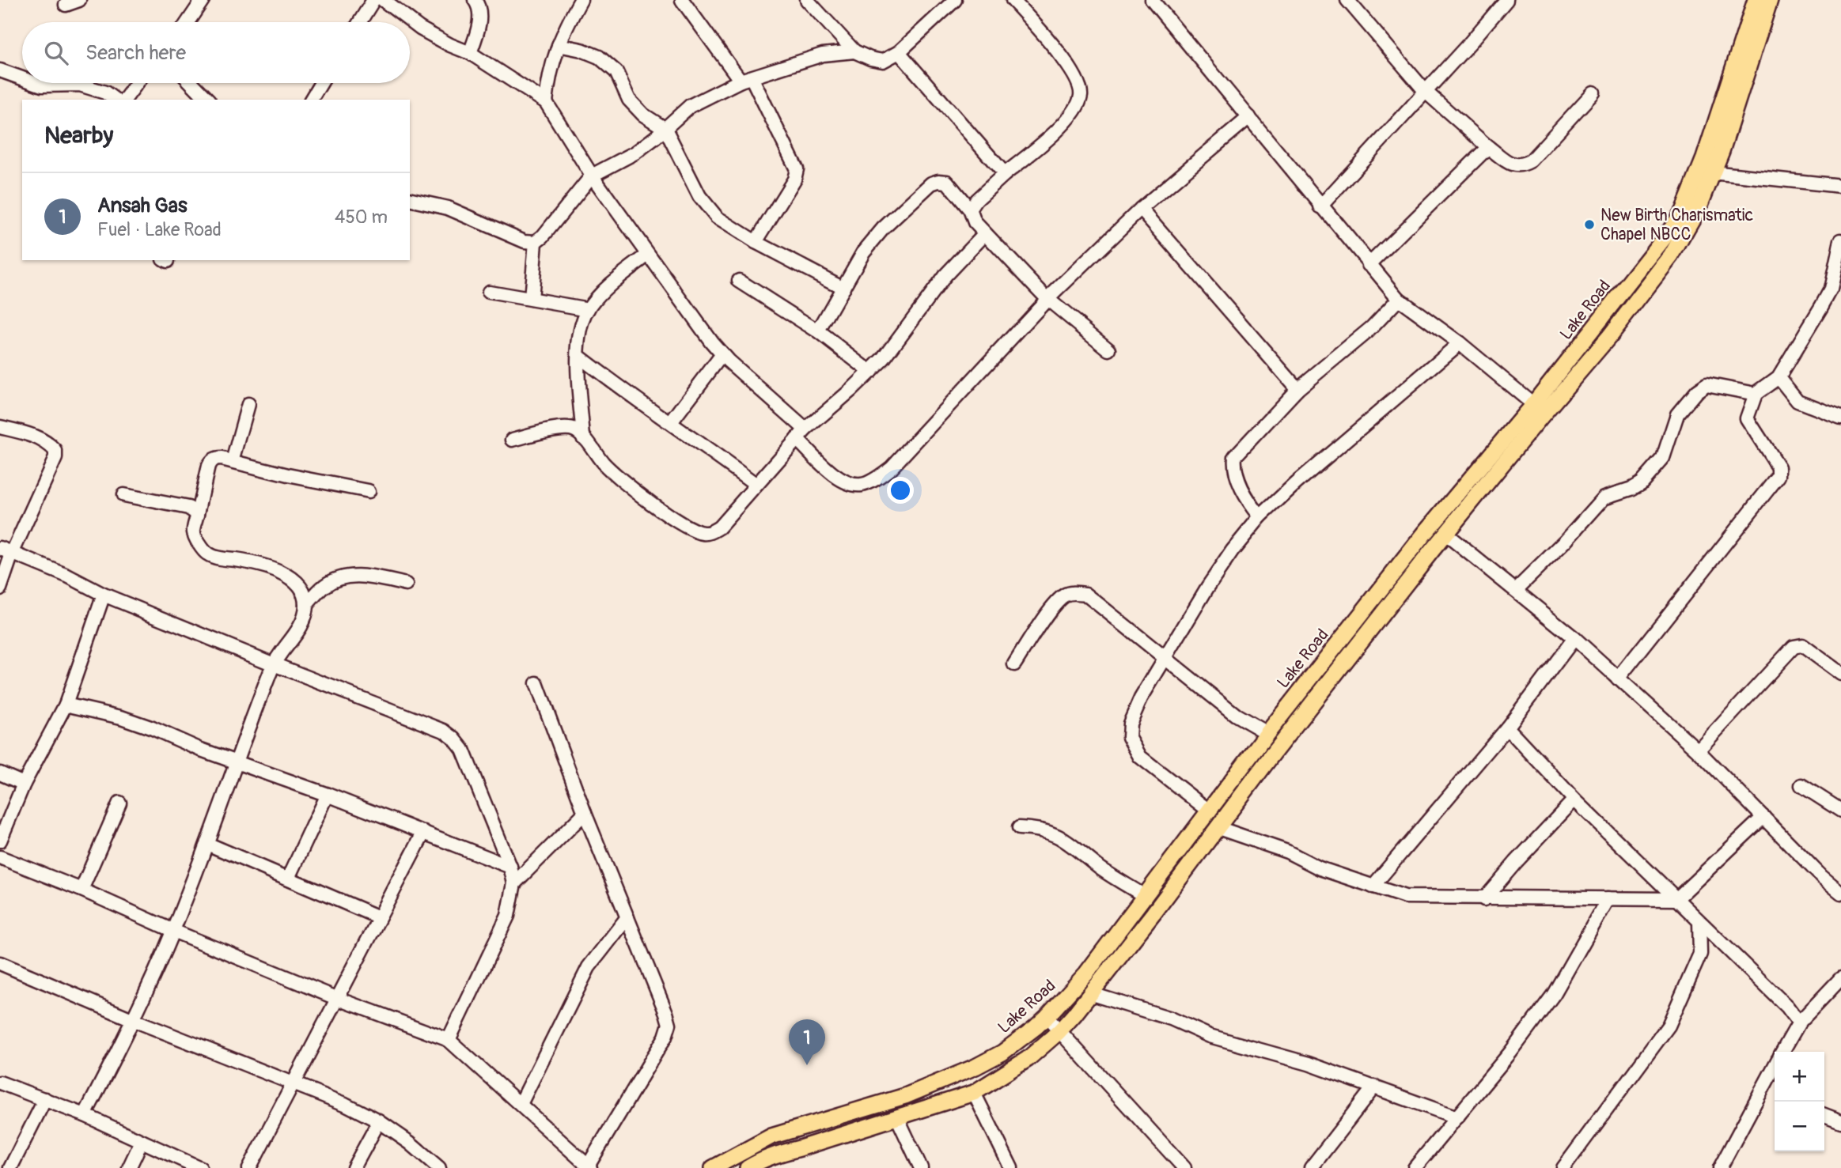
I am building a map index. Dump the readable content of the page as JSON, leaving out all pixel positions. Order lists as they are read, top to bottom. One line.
{"streets":{"main road":["Lake Road"]},"places":["New Birth Charismatic Chapel NBCC"],"page":{"search":"Search here","heading":"Nearby","list":[{"mark":"1","name":"Ansah Gas","note":"Fuel · Lake Road","value":"450 m"}],"pins":"1","map_buttons":["+","−"]}}
